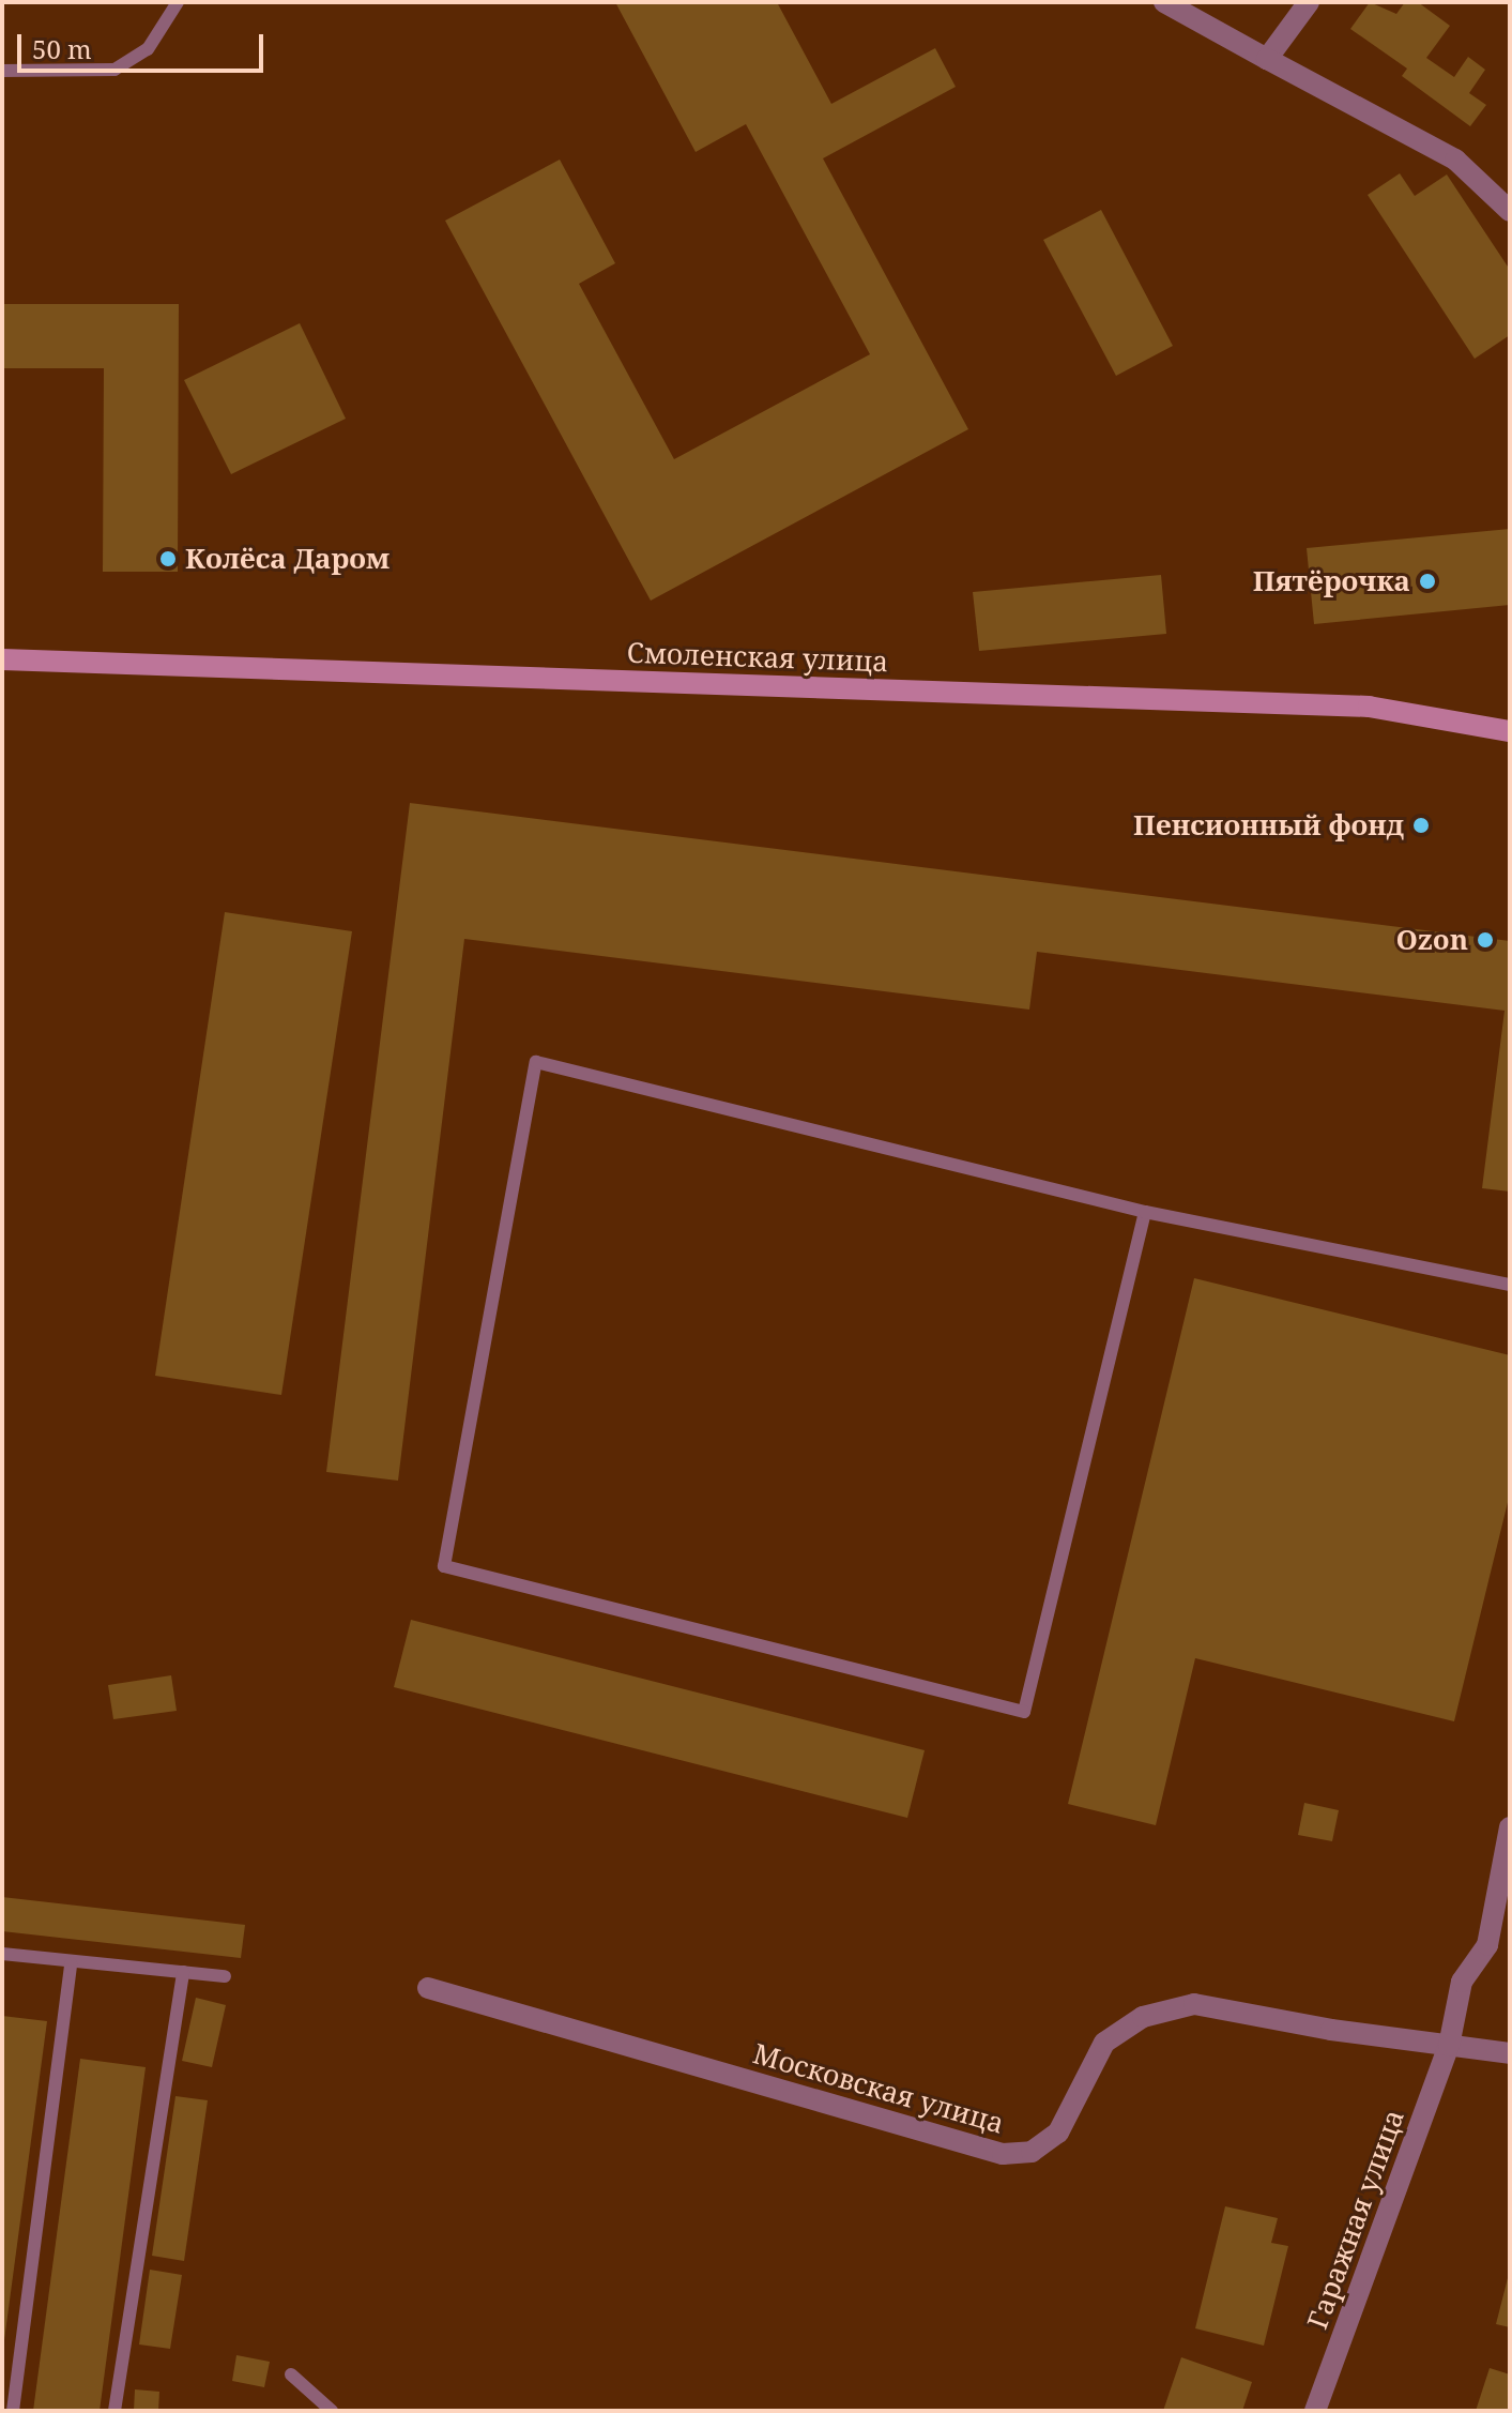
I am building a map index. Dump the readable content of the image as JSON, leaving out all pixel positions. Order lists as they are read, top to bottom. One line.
{"streets":{"main road":["Смоленская улица"],"street":["Московская улица","Гаражная улица"]},"crossings":[["Московская улица","Гаражная улица"]],"places":["Колёса Даром","Пятёрочка","Пенсионный фонд","Ozon"],"scale_bar":"50 m"}
